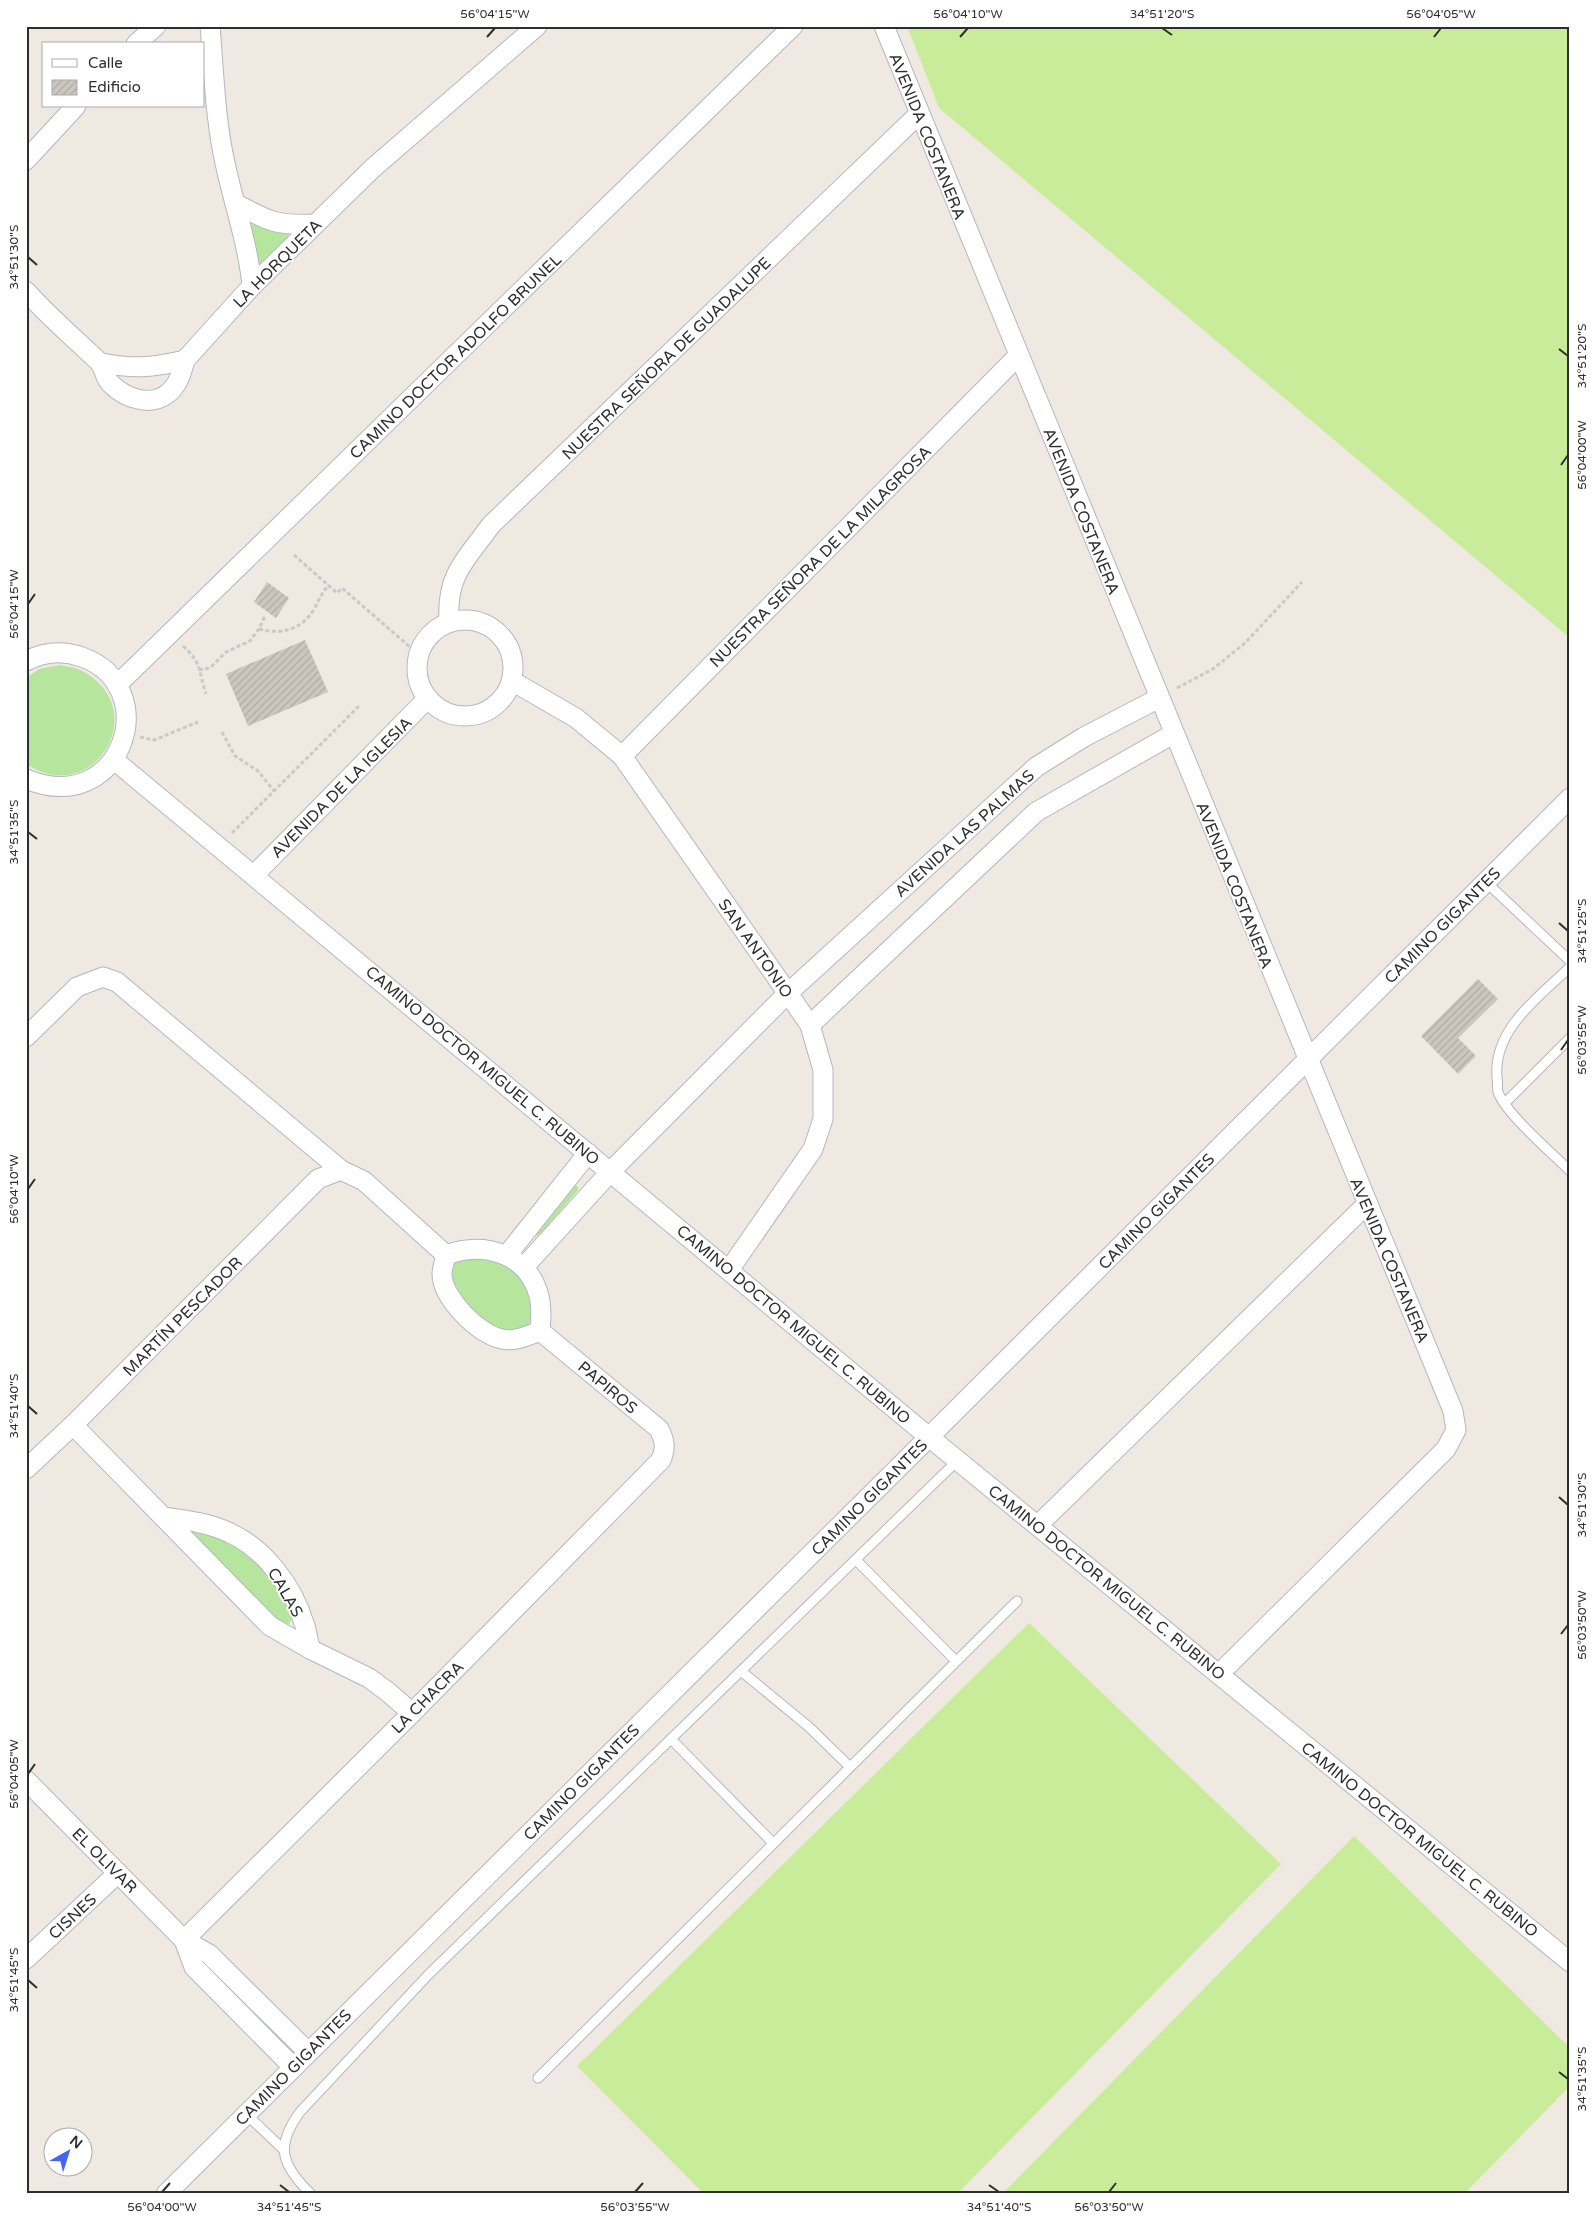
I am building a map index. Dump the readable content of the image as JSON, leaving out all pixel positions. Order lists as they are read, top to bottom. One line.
{"streets":{"street":["AVENIDA COSTANERA","LA HORQUETA","CAMINO DOCTOR ADOLFO BRUNEL","NUESTRA SEÑORA DE GUADALUPE","NUESTRA SEÑORA DE LA MILAGROSA","AVENIDA DE LA IGLESIA","AVENIDA LAS PALMAS","CAMINO GIGANTES","SAN ANTONIO","CAMINO DOCTOR MIGUEL C. RUBINO","MARTÍN PESCADOR","PAPIROS","CALAS","LA CHACRA","EL OLIVAR","CISNES"]},"crossings":[["AVENIDA COSTANERA","NUESTRA SEÑORA DE GUADALUPE"],["AVENIDA COSTANERA","NUESTRA SEÑORA DE LA MILAGROSA"],["AVENIDA COSTANERA","AVENIDA LAS PALMAS"],["AVENIDA COSTANERA","CAMINO GIGANTES"],["AVENIDA COSTANERA","CAMINO DOCTOR MIGUEL C. RUBINO"],["NUESTRA SEÑORA DE GUADALUPE","AVENIDA DE LA IGLESIA"],["NUESTRA SEÑORA DE GUADALUPE","SAN ANTONIO"],["NUESTRA SEÑORA DE LA MILAGROSA","SAN ANTONIO"],["AVENIDA DE LA IGLESIA","SAN ANTONIO"],["AVENIDA DE LA IGLESIA","CAMINO DOCTOR MIGUEL C. RUBINO"],["AVENIDA LAS PALMAS","SAN ANTONIO"],["AVENIDA LAS PALMAS","CAMINO DOCTOR MIGUEL C. RUBINO"],["CAMINO GIGANTES","CAMINO DOCTOR MIGUEL C. RUBINO"],["CAMINO GIGANTES","EL OLIVAR"],["SAN ANTONIO","CAMINO DOCTOR MIGUEL C. RUBINO"],["MARTÍN PESCADOR","CALAS"],["PAPIROS","LA CHACRA"],["CALAS","LA CHACRA"],["LA CHACRA","EL OLIVAR"],["EL OLIVAR","CISNES"]],"legend":["Calle","Edificio"],"north":"top right","coordinates":["56°04'15\"W","56°04'10\"W","34°51'20\"S","56°04'05\"W","34°51'30\"S","56°04'00\"W","34°51'35\"S","34°51'25\"S","56°03'55\"W","34°51'40\"S","56°03'50\"W","34°51'45\"S"]}
